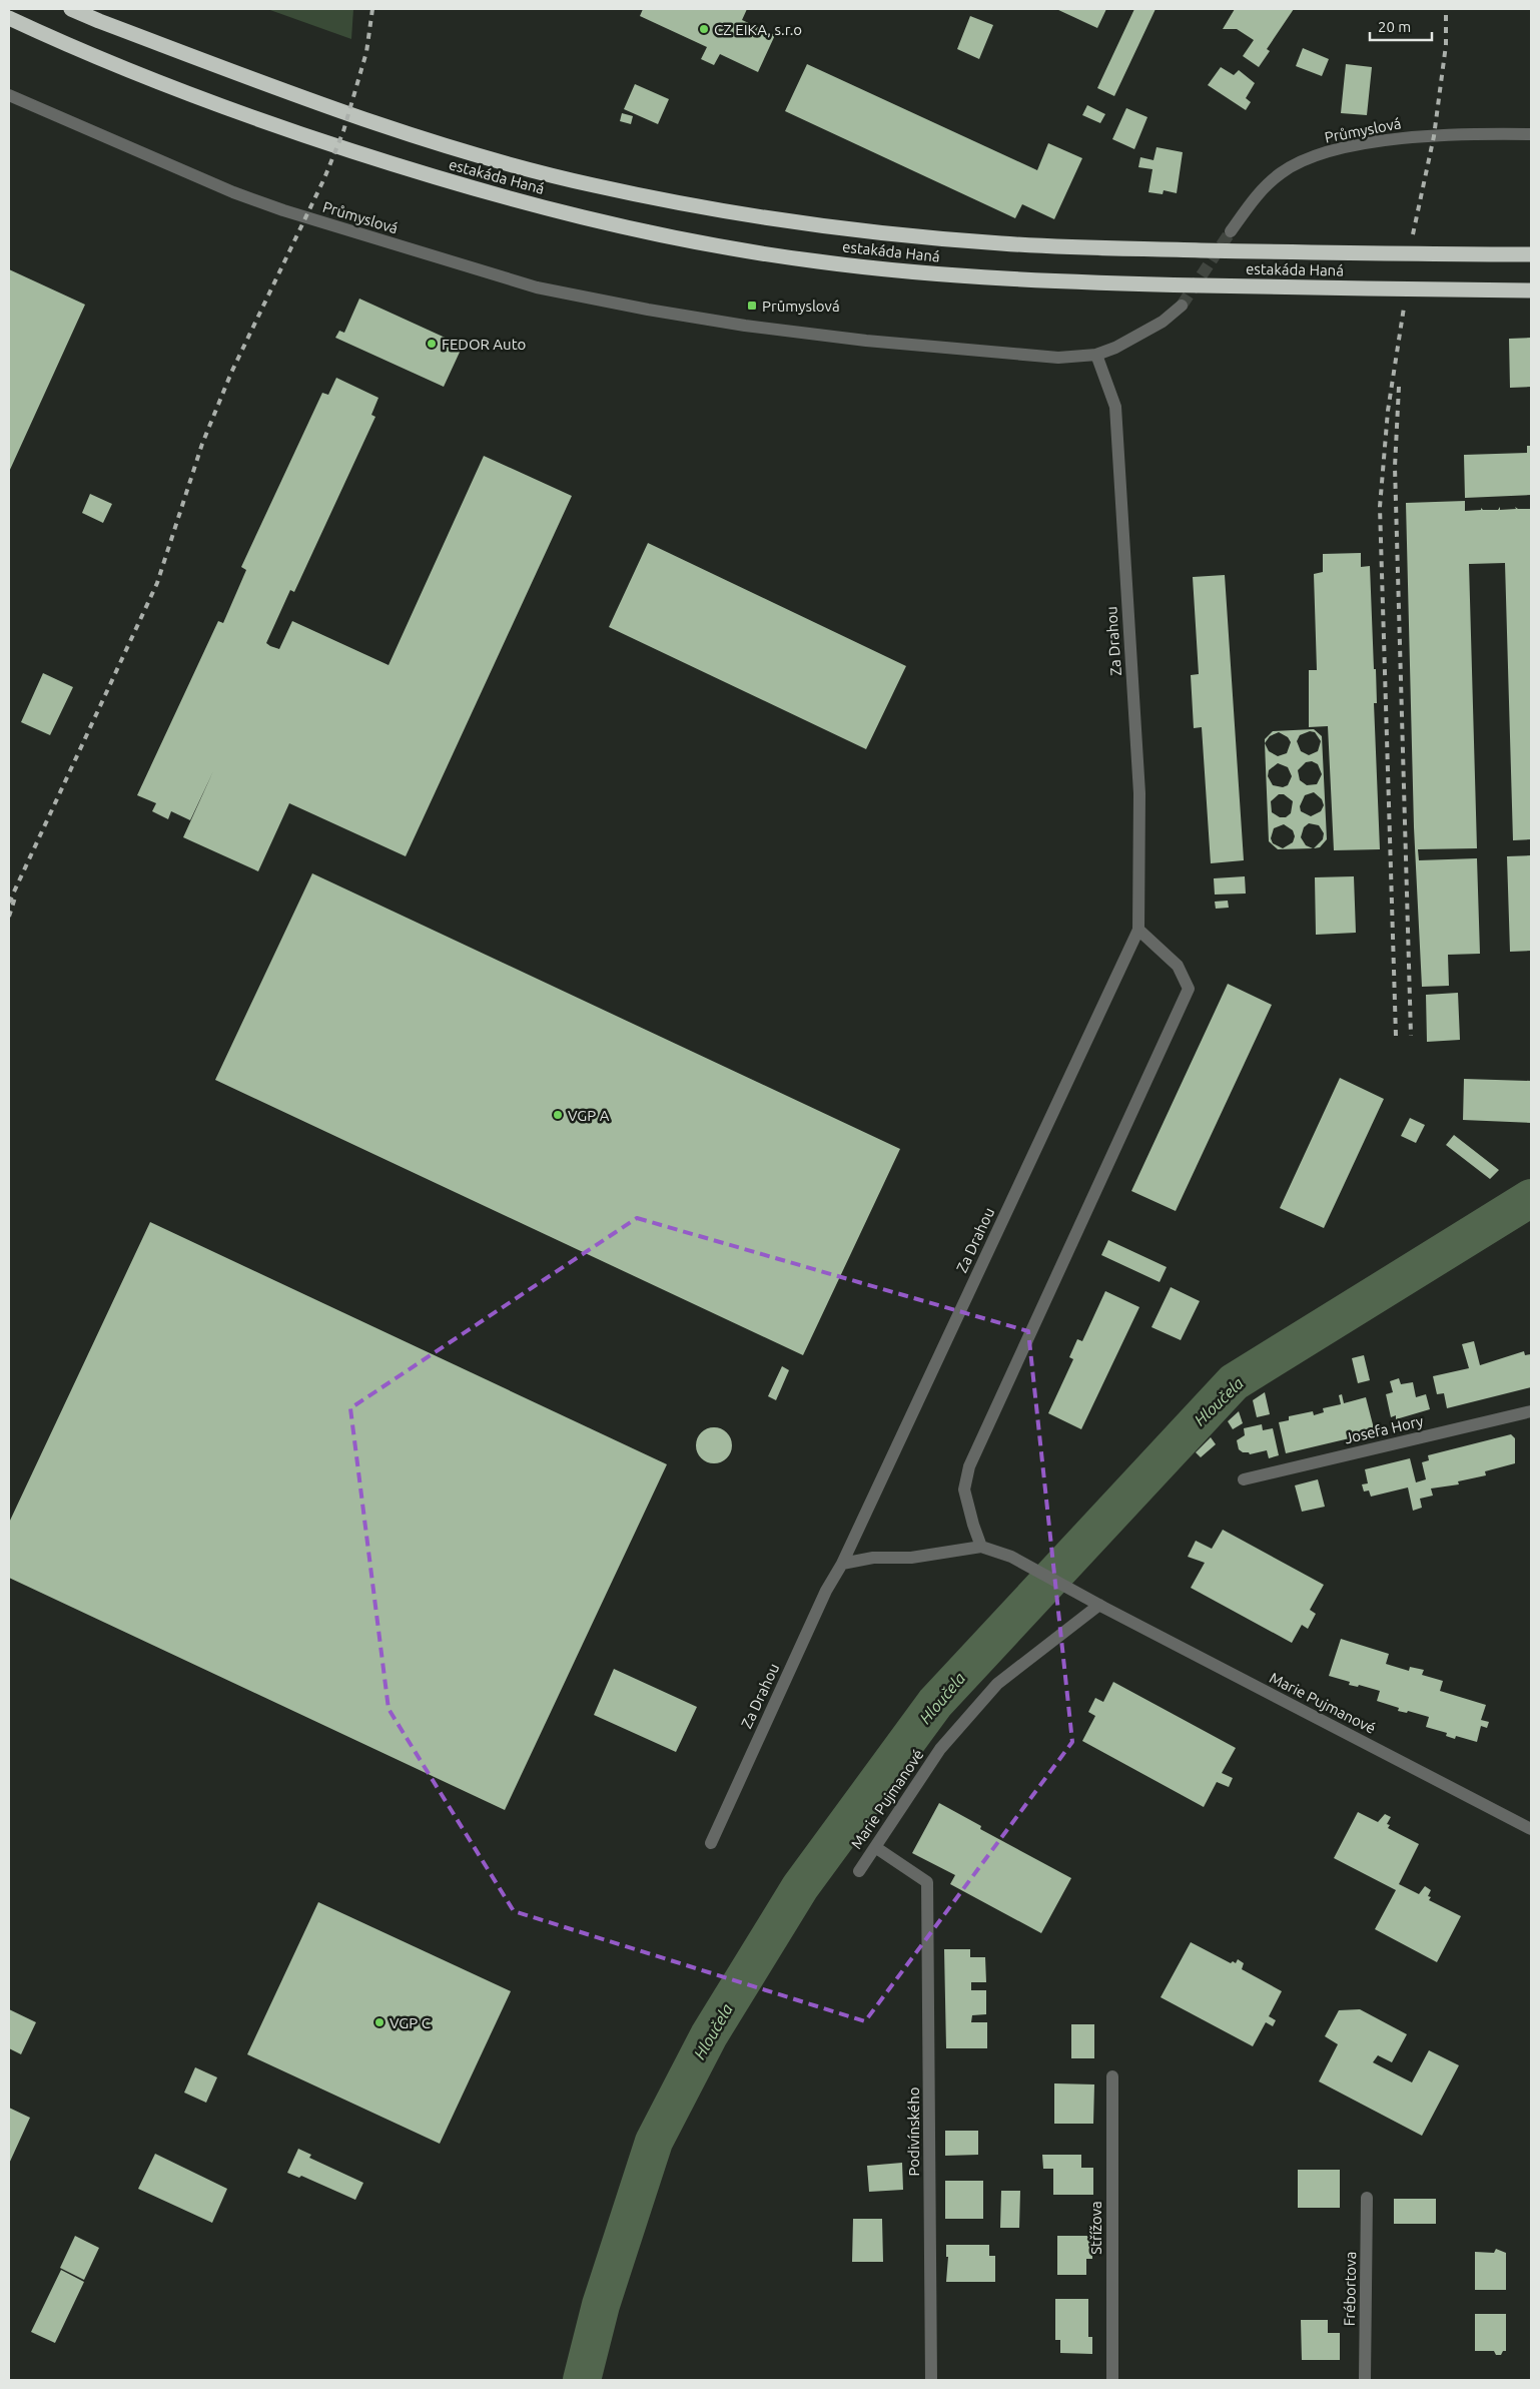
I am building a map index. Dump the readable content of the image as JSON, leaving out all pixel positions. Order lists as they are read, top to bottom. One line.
{"streets":{"highway":["estakáda Haná"],"street":["Průmyslová","Za Drahou","Josefa Hory","Marie Pujmanové","Podivínského","Střížova","Frébortova"]},"crossings":[["Průmyslová","Za Drahou"],["Marie Pujmanové","Podivínského"]],"water":["Hloučela"],"places":{"other":["CZ EIKA, s.r.o","FEDOR Auto","VGP A","VGP C"],"transit":["Průmyslová"]},"scale_bar":"20 m"}
